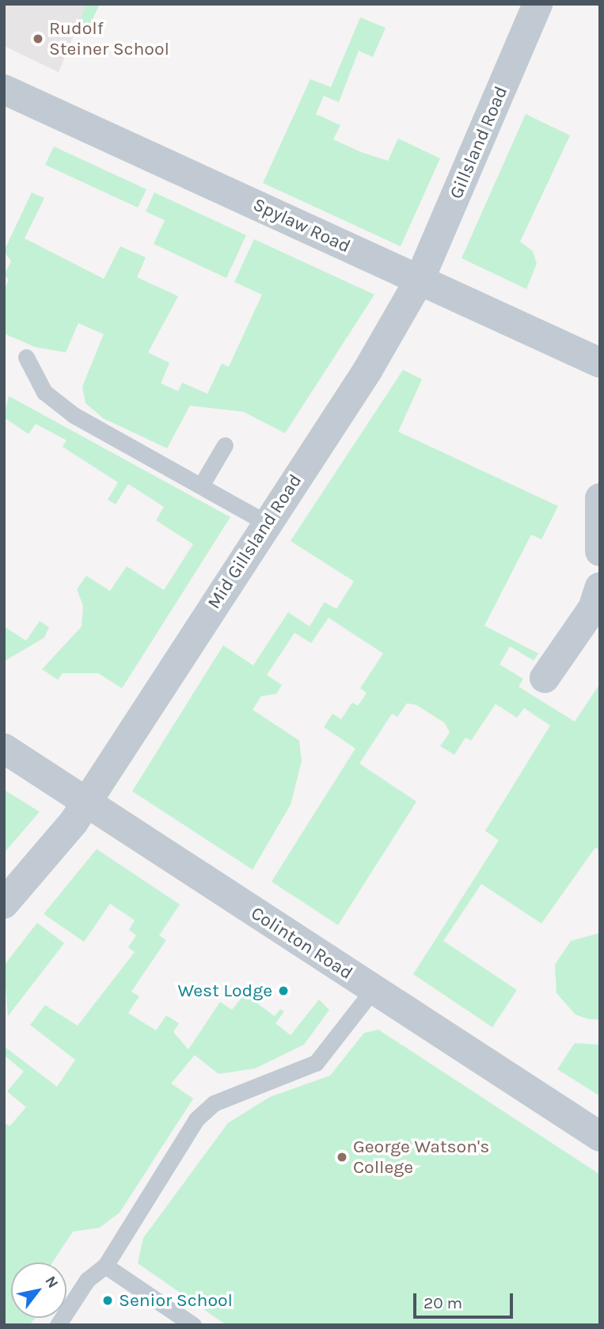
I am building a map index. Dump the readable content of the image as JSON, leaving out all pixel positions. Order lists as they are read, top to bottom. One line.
{"streets":{"street":["Gillsland Road","Spylaw Road","Mid Gillsland Road","Colinton Road"]},"crossings":[["Gillsland Road","Spylaw Road"],["Gillsland Road","Mid Gillsland Road"],["Spylaw Road","Mid Gillsland Road"],["Mid Gillsland Road","Colinton Road"]],"places":["Rudolf Steiner School","West Lodge","George Watson's College","Senior School"],"scale_bar":"20 m","north":"top right"}
